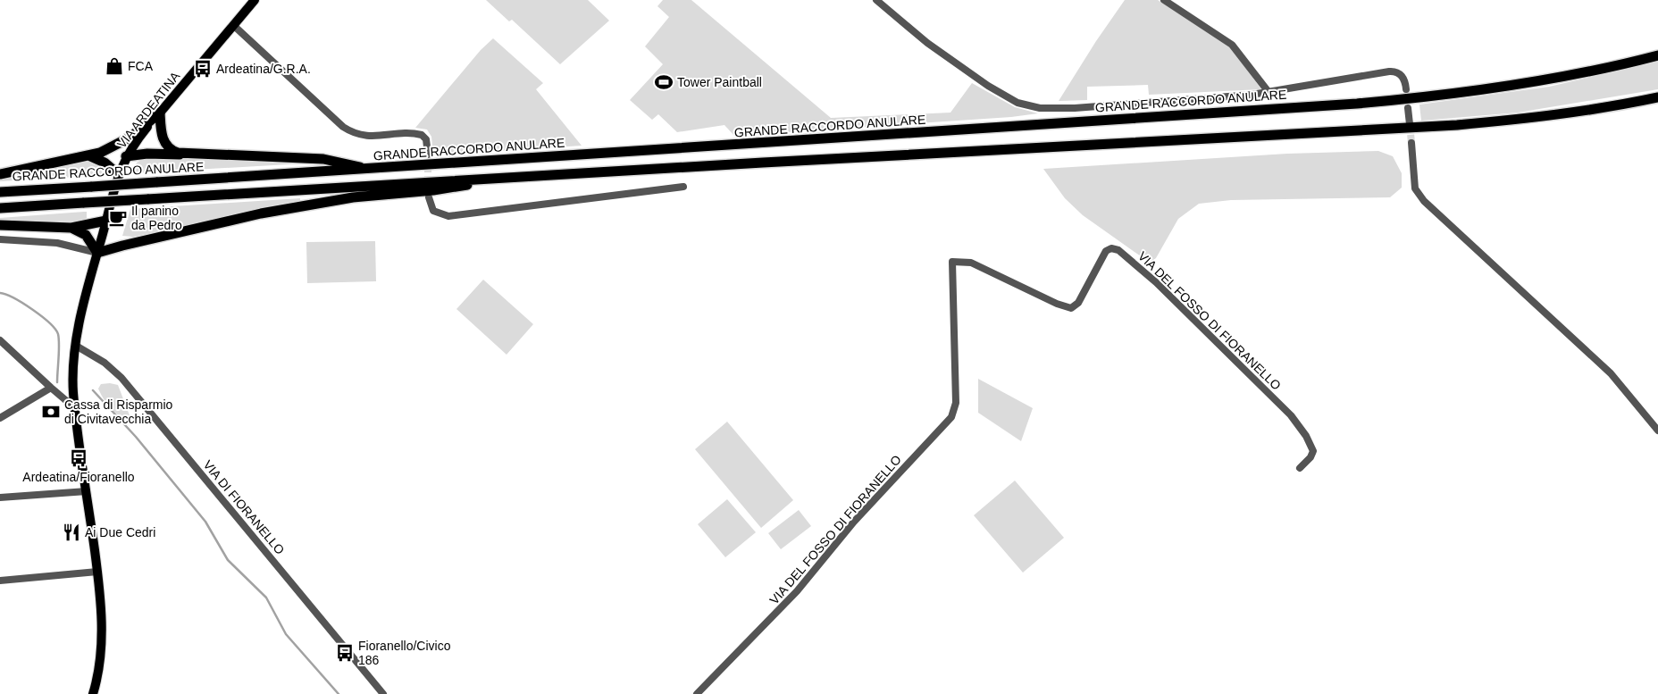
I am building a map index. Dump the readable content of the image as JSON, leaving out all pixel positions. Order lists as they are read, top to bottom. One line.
{"streets":{"highway":["GRANDE RACCORDO ANULARE"],"main road":["VIA ARDEATINA"],"street":["VIA DEL FOSSO DI FIORANELLO","VIA DI FIORANELLO"]},"crossings":[["VIA ARDEATINA","VIA DI FIORANELLO"]],"places":{"shop":["FCA"],"bus stop":["Ardeatina/G.R.A.","Ardeatina/Fioranello","Fioranello/Civico 186"],"sports":["Tower Paintball"],"cafe":["Il panino da Pedro"],"bank":["Cassa di Risparmio di Civitavecchia"],"restaurant":["Ai Due Cedri"]}}
